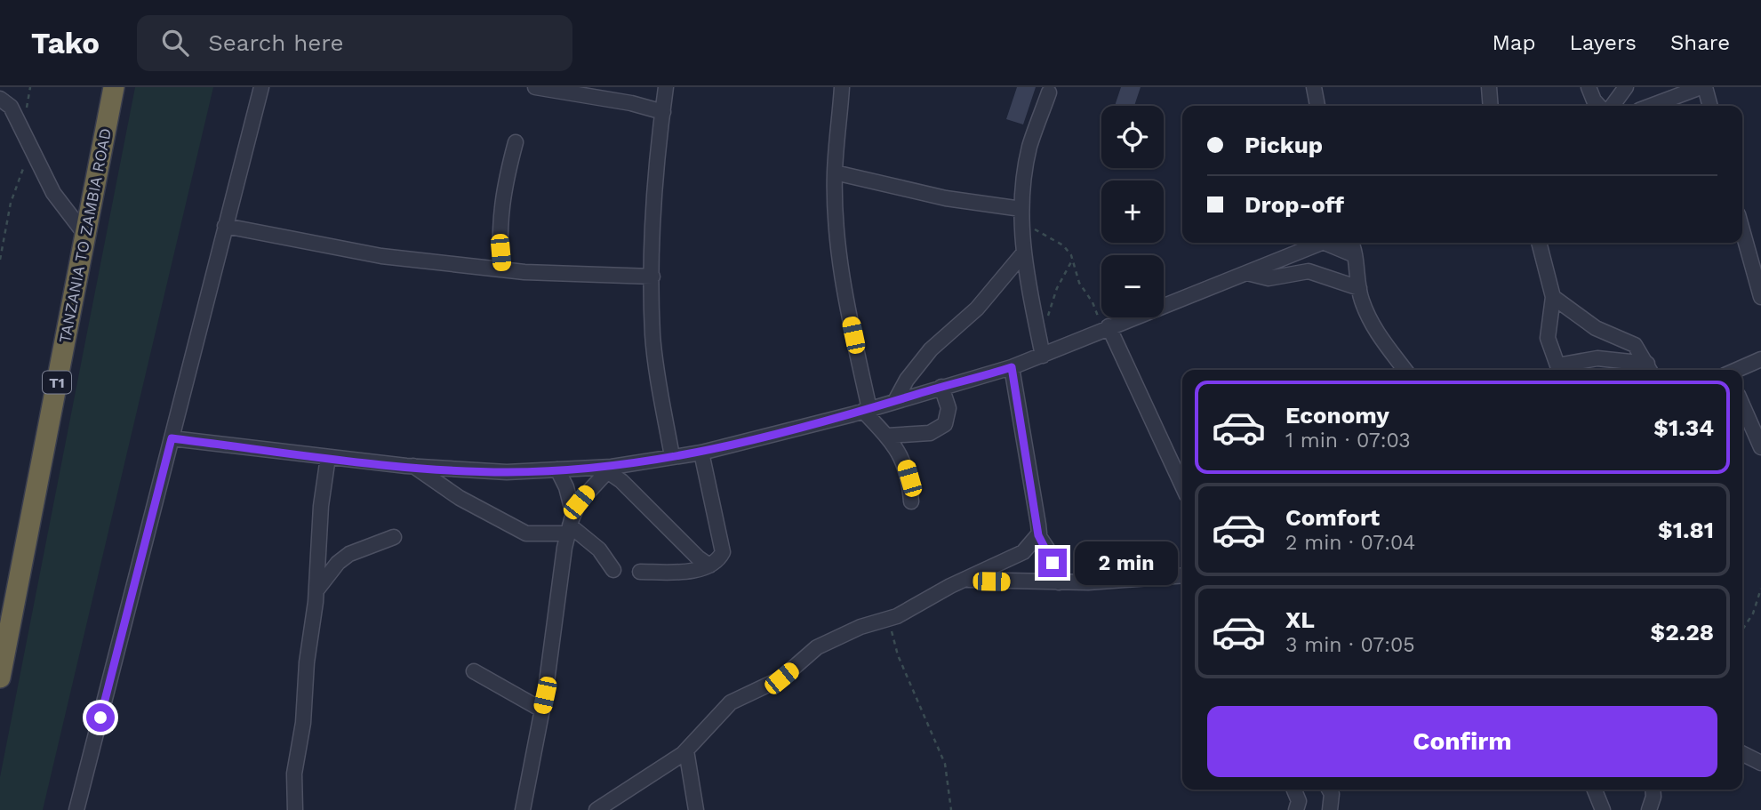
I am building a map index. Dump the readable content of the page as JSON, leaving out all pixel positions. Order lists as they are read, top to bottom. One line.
{"streets":{"highway":["TANZANIA TO ZAMBIA ROAD","T1"]},"page":{"header":"Tako","search":"Search here","nav":["Map","Layers","Share"],"map_buttons":["+","−"],"banner":["Pickup","Drop-off"],"list":[{"name":"Economy","note":"1 min · 07:03","value":"$1.34"},{"name":"Comfort","note":"2 min · 07:04","value":"$1.81"},{"name":"XL","note":"3 min · 07:05","value":"$2.28"}],"bubble":"2 min","buttons":"Confirm"}}
